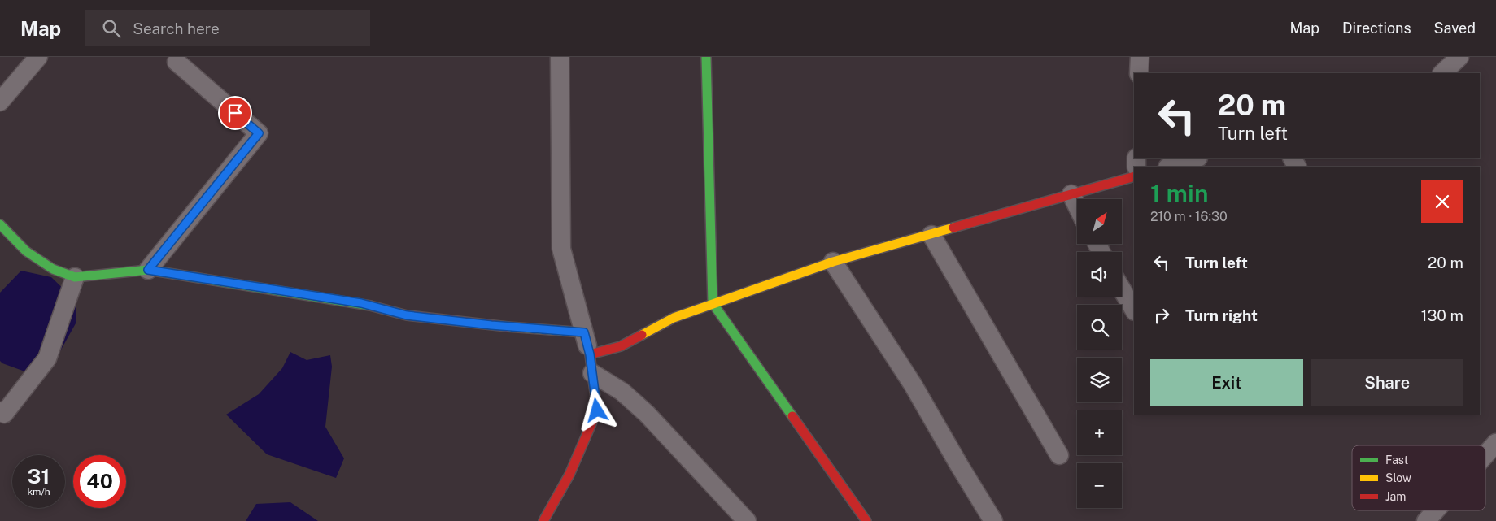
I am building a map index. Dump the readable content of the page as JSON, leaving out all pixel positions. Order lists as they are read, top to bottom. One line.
{"legend":["Fast","Slow","Jam"],"north":"top right","page":{"header":"Map","search":"Search here","nav":["Map","Directions","Saved"],"turn":["20 m","Turn left"],"heading":["1 min","210 m · 16:30"],"map_buttons":["+","−"],"list":[{"name":"Turn left","value":"20 m"},{"name":"Turn right","value":"130 m"}],"buttons":["Exit","Share"],"speed":"31 km/h","limit":"40"}}
